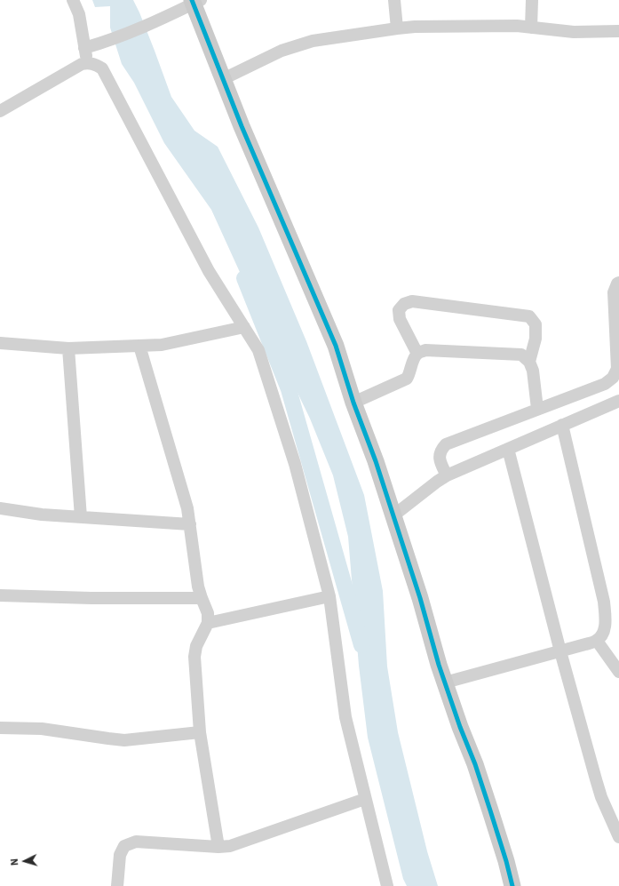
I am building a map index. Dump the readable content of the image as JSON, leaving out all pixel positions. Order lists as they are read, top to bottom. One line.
{"north":"left"}
